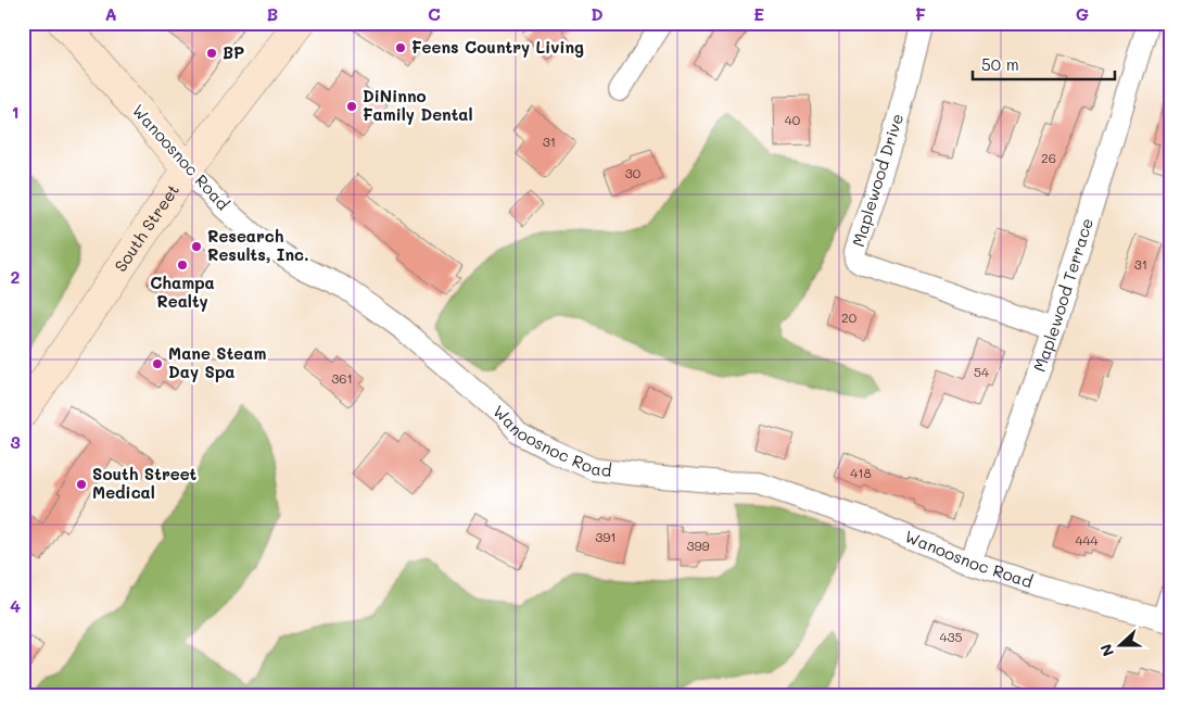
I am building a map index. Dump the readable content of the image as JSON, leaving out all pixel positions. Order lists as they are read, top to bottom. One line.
{"streets":{"main road":["Wanoosnoc Road","South Street"],"street":["Maplewood Drive","Maplewood Terrace"]},"crossings":[["Wanoosnoc Road","South Street"],["Wanoosnoc Road","Maplewood Terrace"],["Maplewood Drive","Maplewood Terrace"]],"places":["Feens Country Living","BP","DiNinno Family Dental","Research Results, Inc.","Champa Realty","Mane Steam Day Spa","South Street Medical"],"house_numbers":["40","31","26","30","31","20","54","361","418","391","444","399","435"],"scale_bar":"50 m","north":"left","grid":{"columns":["A","B","C","D","E","F","G"],"rows":["1","2","3","4"]}}
